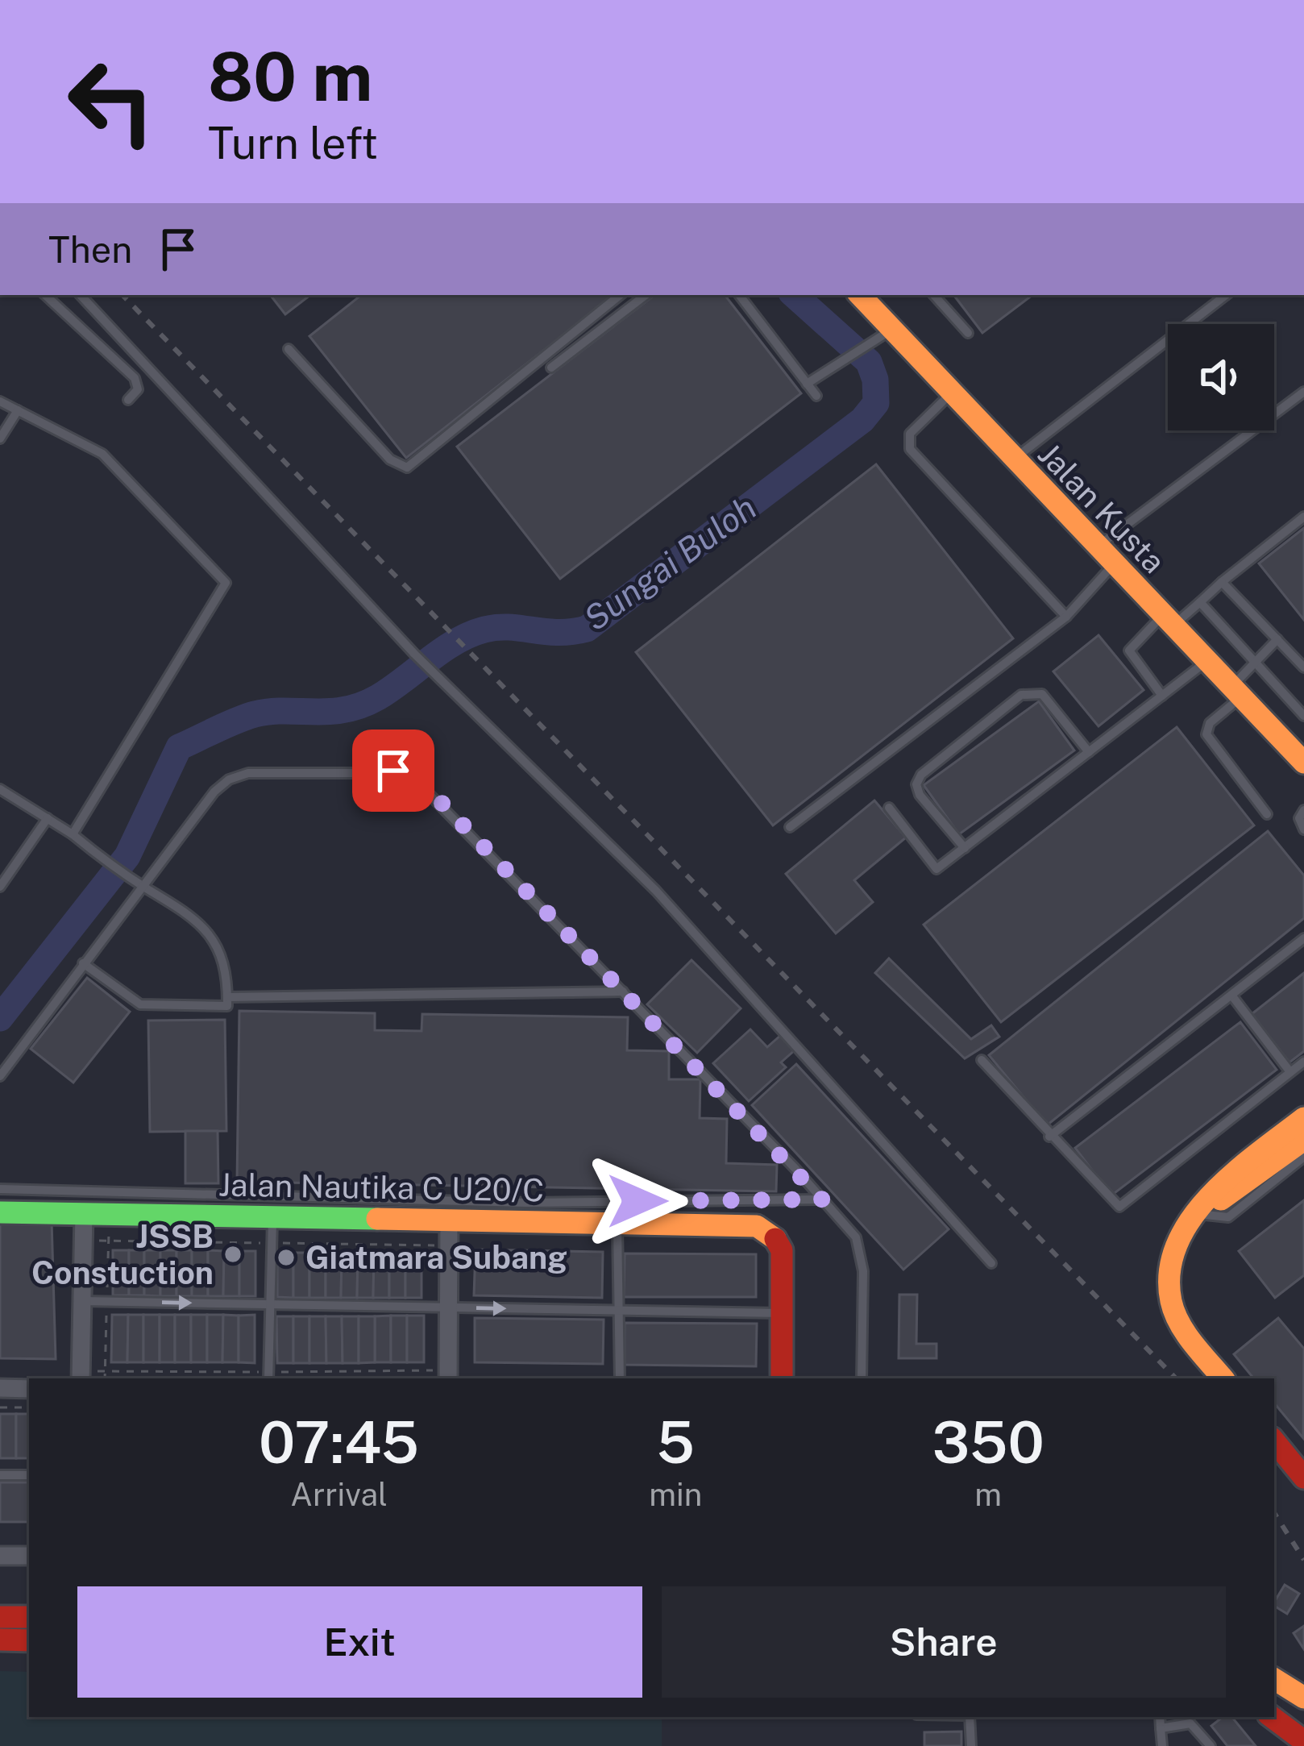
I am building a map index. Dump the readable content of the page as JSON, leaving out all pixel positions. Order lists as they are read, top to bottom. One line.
{"streets":{"main road":["Jalan Kusta","Jalan Nautika C U20/C"]},"water":["Sungai Buloh"],"places":["JSSB Constuction","Giatmara Subang"],"page":{"turn":["80 m","Turn left"],"then":"Then","eta":["07:45","Arrival","5","min","350","m"],"buttons":["Exit","Share"]}}
